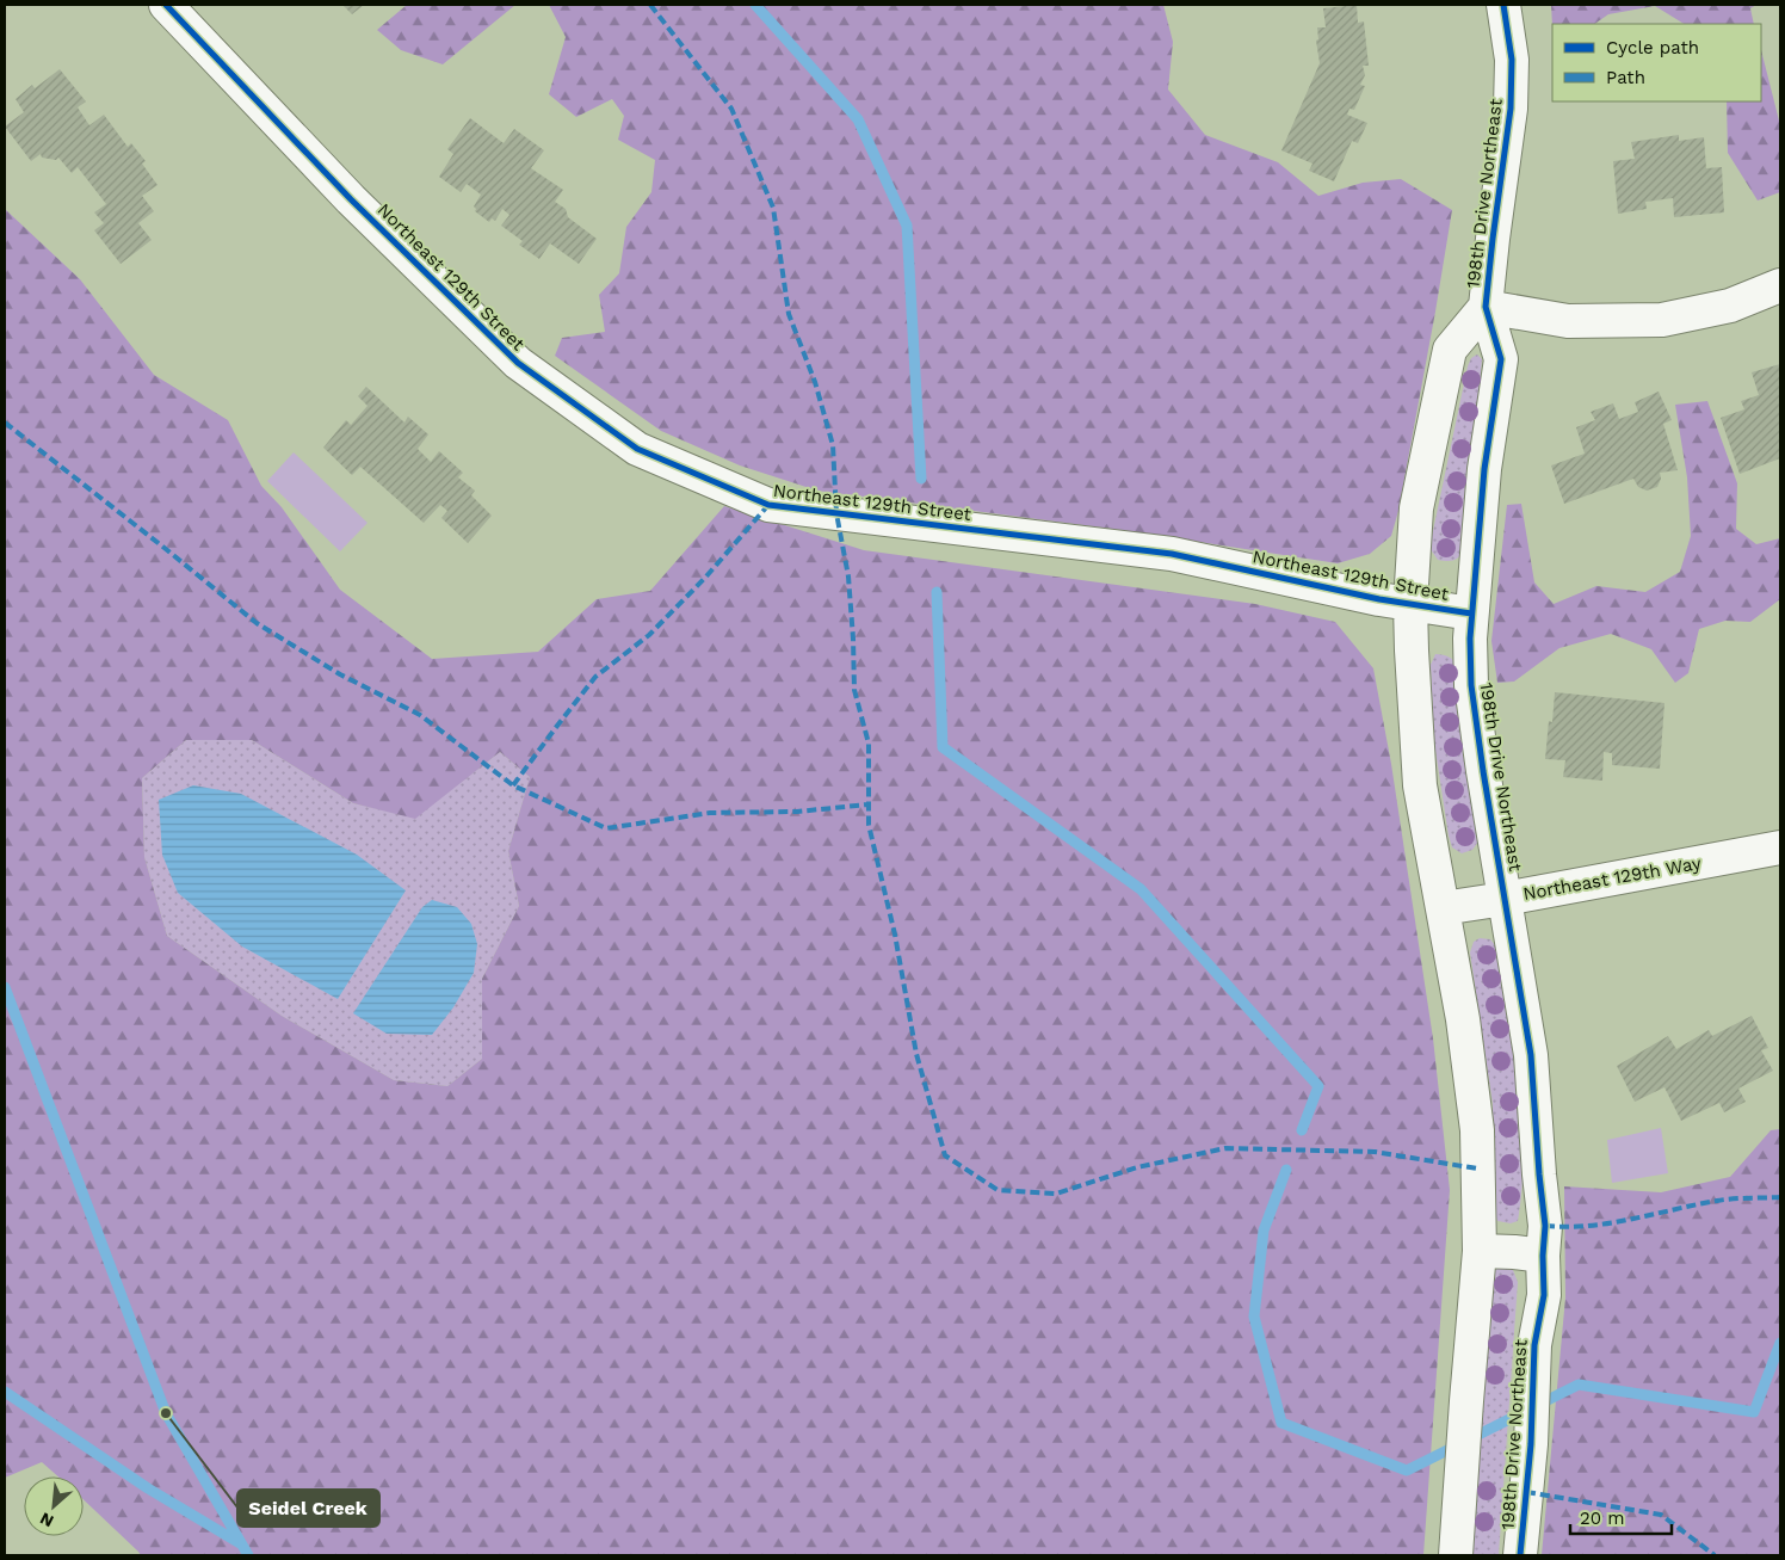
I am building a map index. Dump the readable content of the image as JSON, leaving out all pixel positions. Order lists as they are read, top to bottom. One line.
{"streets":{"street":["198th Drive Northeast","Northeast 129th Street","Northeast 129th Way"]},"crossings":[["198th Drive Northeast","Northeast 129th Street"],["198th Drive Northeast","Northeast 129th Way"]],"places":["Seidel Creek"],"legend":["Cycle path","Path"],"scale_bar":"20 m","north":"bottom left"}
